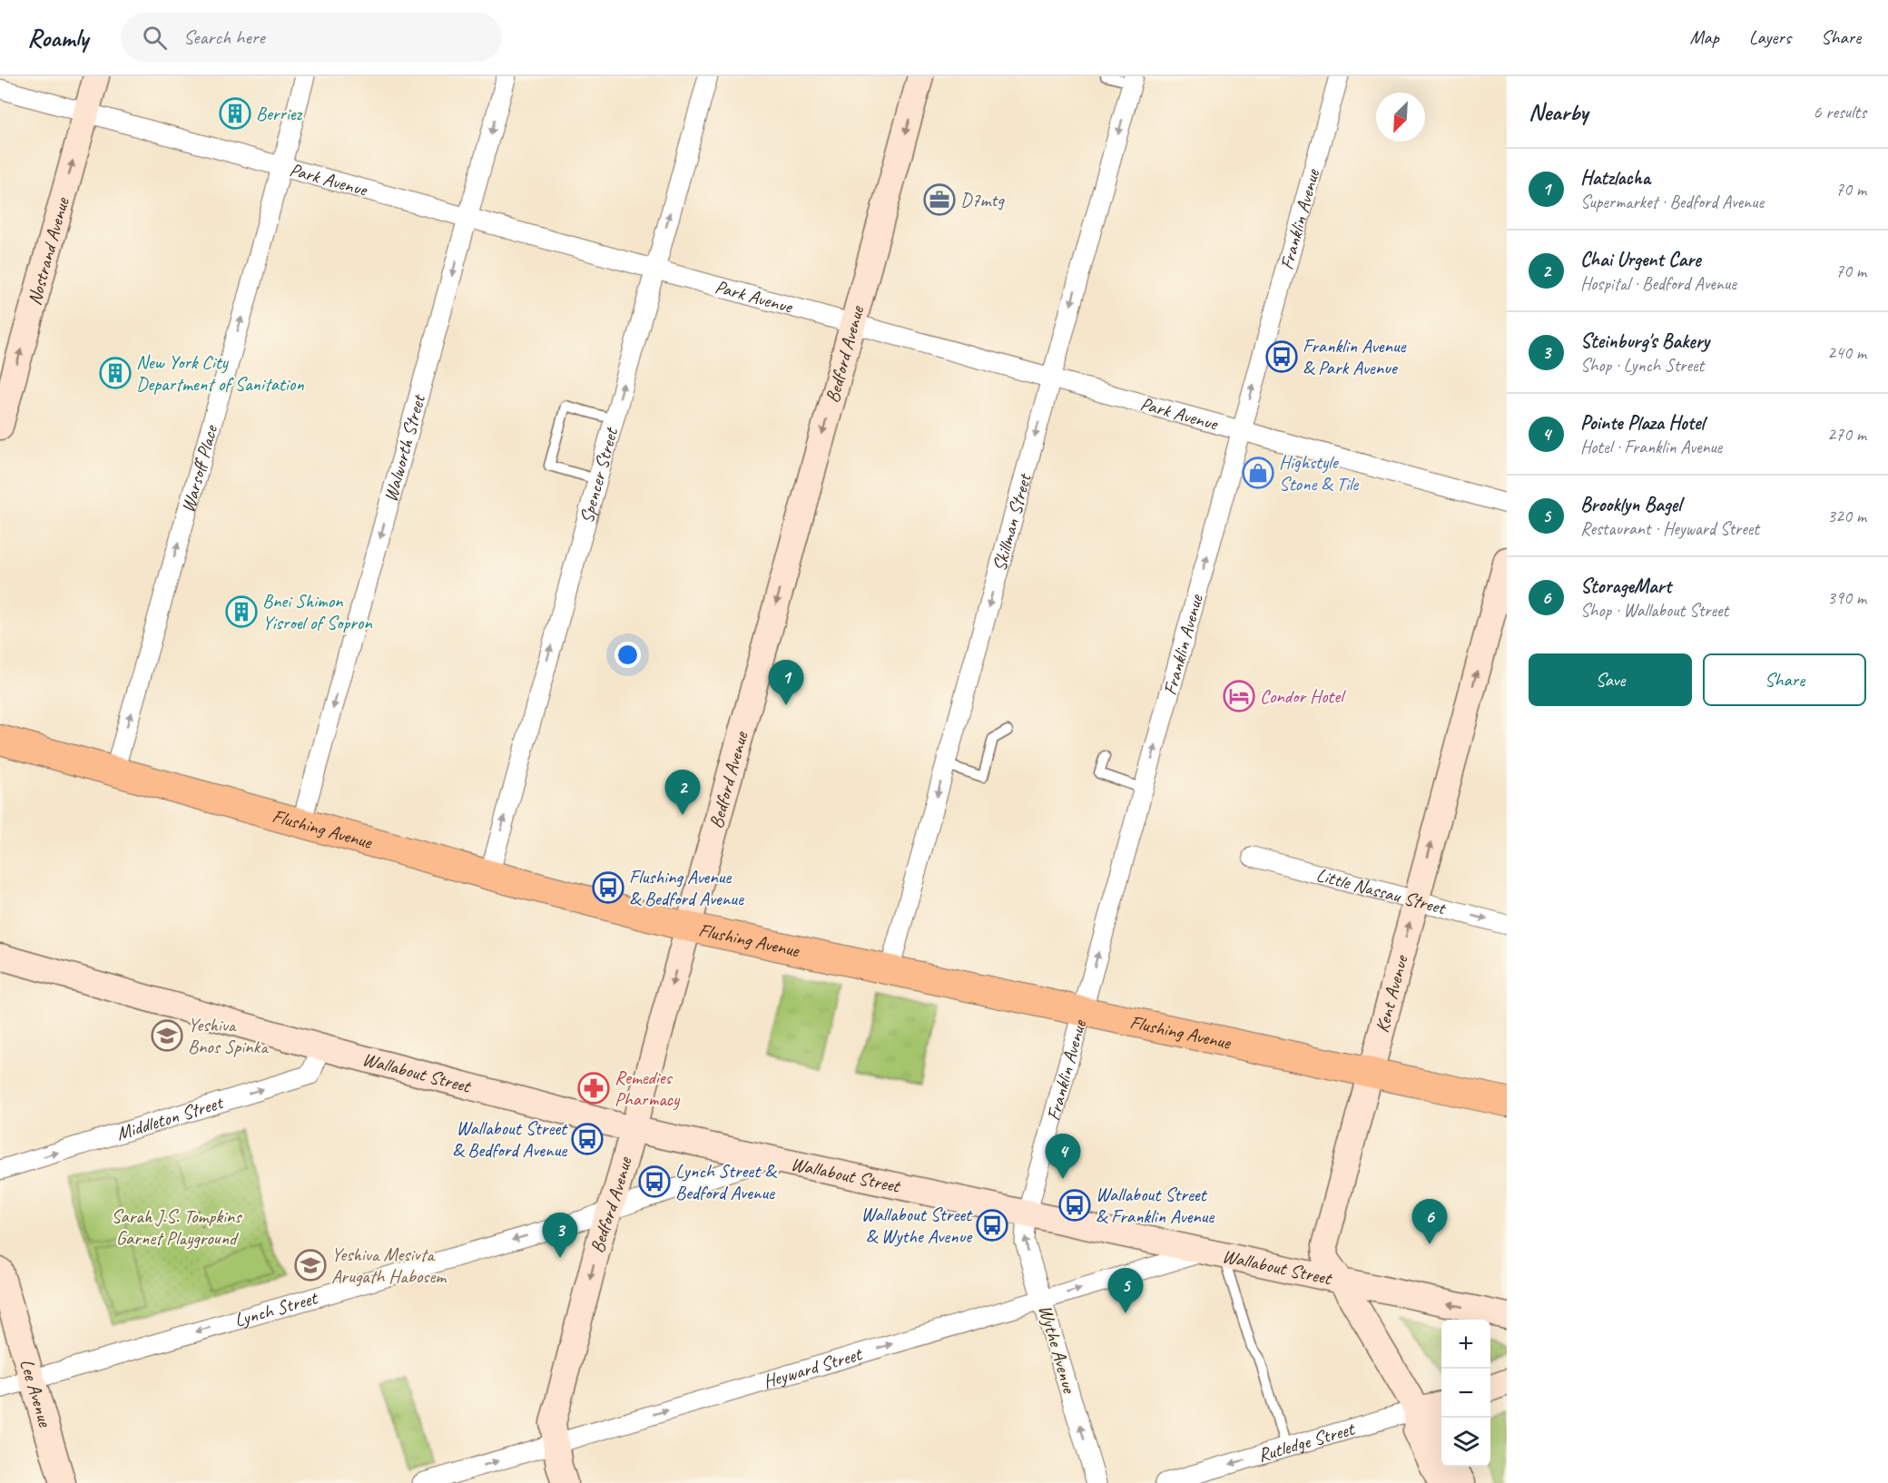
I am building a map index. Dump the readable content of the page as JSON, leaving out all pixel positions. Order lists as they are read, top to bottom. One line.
{"streets":{"main road":["Nostrand Avenue","Bedford Avenue","Flushing Avenue","Kent Avenue","Wallabout Street","Lee Avenue"],"street":["Park Avenue","Franklin Avenue","Walworth Street","Warsoff Place","Spencer Street","Skillman Street","Little Nassau Street","Middleton Street","Lynch Street","Wythe Avenue","Heyward Street","Rutledge Street"]},"crossings":[["Park Avenue","Franklin Avenue"],["Park Avenue","Nostrand Avenue"],["Park Avenue","Bedford Avenue"],["Park Avenue","Walworth Street"],["Park Avenue","Warsoff Place"],["Park Avenue","Spencer Street"],["Park Avenue","Skillman Street"],["Franklin Avenue","Flushing Avenue"],["Franklin Avenue","Wallabout Street"],["Franklin Avenue","Wythe Avenue"],["Bedford Avenue","Flushing Avenue"],["Bedford Avenue","Wallabout Street"],["Bedford Avenue","Lynch Street"],["Bedford Avenue","Heyward Street"],["Walworth Street","Flushing Avenue"],["Warsoff Place","Flushing Avenue"],["Spencer Street","Flushing Avenue"],["Skillman Street","Flushing Avenue"],["Flushing Avenue","Kent Avenue"],["Little Nassau Street","Kent Avenue"],["Kent Avenue","Wallabout Street"],["Kent Avenue","Rutledge Street"],["Wallabout Street","Middleton Street"],["Wallabout Street","Lynch Street"],["Wallabout Street","Wythe Avenue"],["Wallabout Street","Heyward Street"],["Lynch Street","Lee Avenue"],["Wythe Avenue","Heyward Street"]],"one_way":["Franklin Avenue","Nostrand Avenue","Bedford Avenue","Walworth Street","Warsoff Place","Spencer Street","Skillman Street","Little Nassau Street","Kent Avenue","Middleton Street","Lynch Street","Wythe Avenue","Heyward Street","Rutledge Street"],"parks":["Sarah J.S. Tompkins Garnet Playground"],"places":{"building":["Berriez","New York City Department of Sanitation","Bnei Shimon Yisroel of Sopron"],"office":["D7mtg"],"bus stop":["Franklin Avenue & Park Avenue","Flushing Avenue & Bedford Avenue","Wallabout Street & Bedford Avenue","Lynch Street & Bedford Avenue","Wallabout Street & Franklin Avenue","Wallabout Street & Wythe Avenue"],"shop":["Highstyle Stone & Tile"],"hotel":["Condor Hotel"],"school or university":["Yeshiva Bnos Spinka","Yeshiva Mesivta Arugath Habosem"],"pharmacy":["Remedies Pharmacy"]},"north":"bottom left","page":{"header":"Roamly","search":"Search here","nav":["Map","Layers","Share"],"heading":["Nearby","6 results"],"list":[{"mark":"1","name":"Hatzlacha","note":"Supermarket · Bedford Avenue","value":"70 m"},{"mark":"2","name":"Chai Urgent Care","note":"Hospital · Bedford Avenue","value":"70 m"},{"mark":"3","name":"Steinburg's Bakery","note":"Shop · Lynch Street","value":"240 m"},{"mark":"4","name":"Pointe Plaza Hotel","note":"Hotel · Franklin Avenue","value":"270 m"},{"mark":"5","name":"Brooklyn Bagel","note":"Restaurant · Heyward Street","value":"320 m"},{"mark":"6","name":"StorageMart","note":"Shop · Wallabout Street","value":"390 m"}],"buttons":["Save","Share"],"pins":["1","2","4","6","3","5"],"map_buttons":["+","−"]}}
